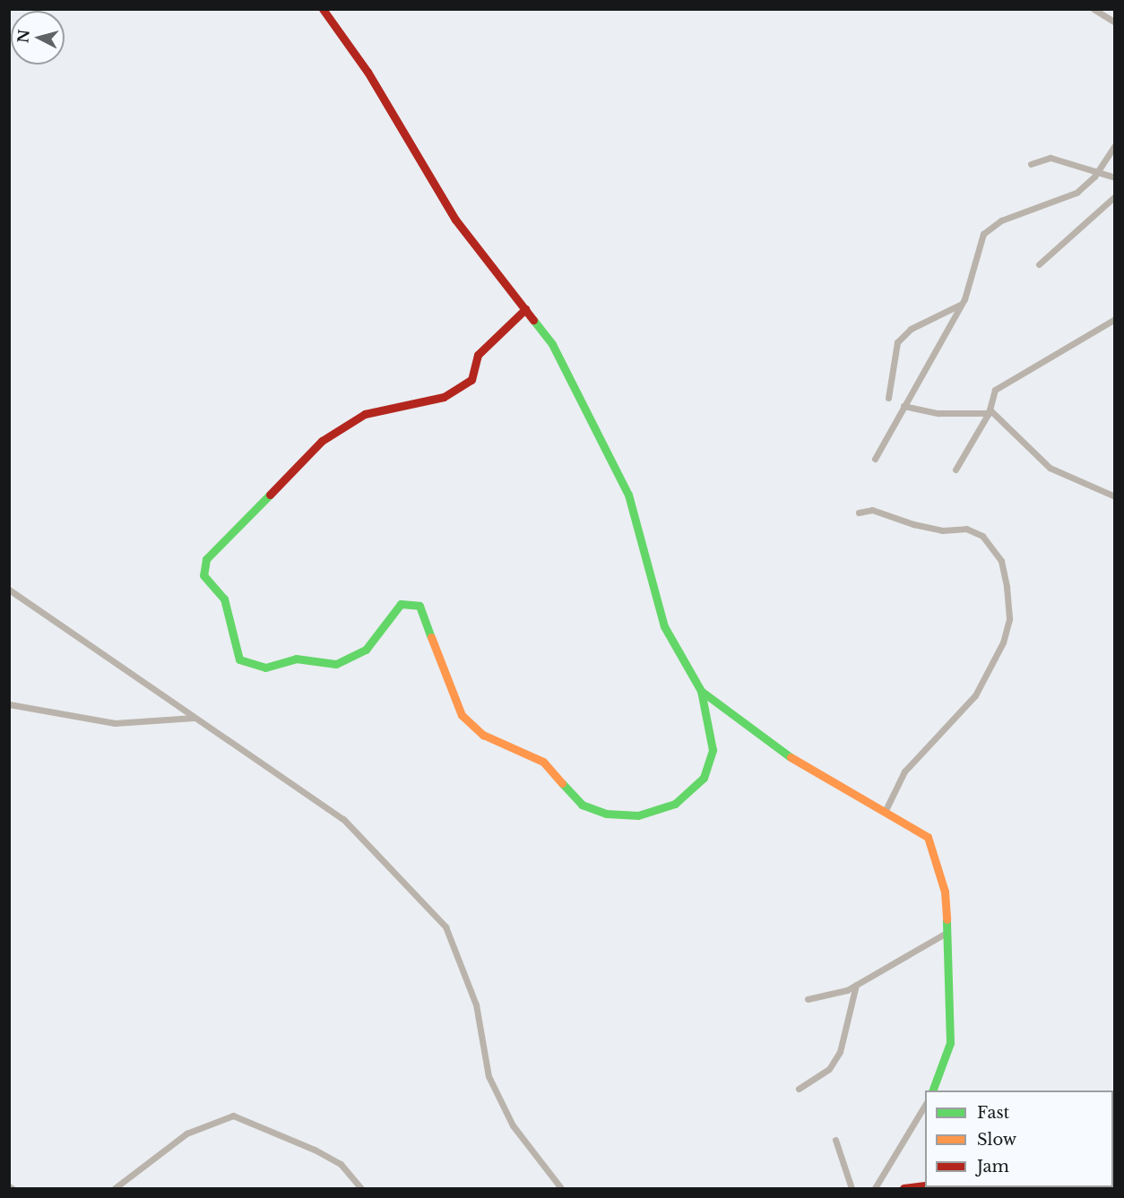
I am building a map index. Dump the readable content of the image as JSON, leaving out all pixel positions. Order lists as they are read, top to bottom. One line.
{"legend":["Fast","Slow","Jam"],"north":"left"}
